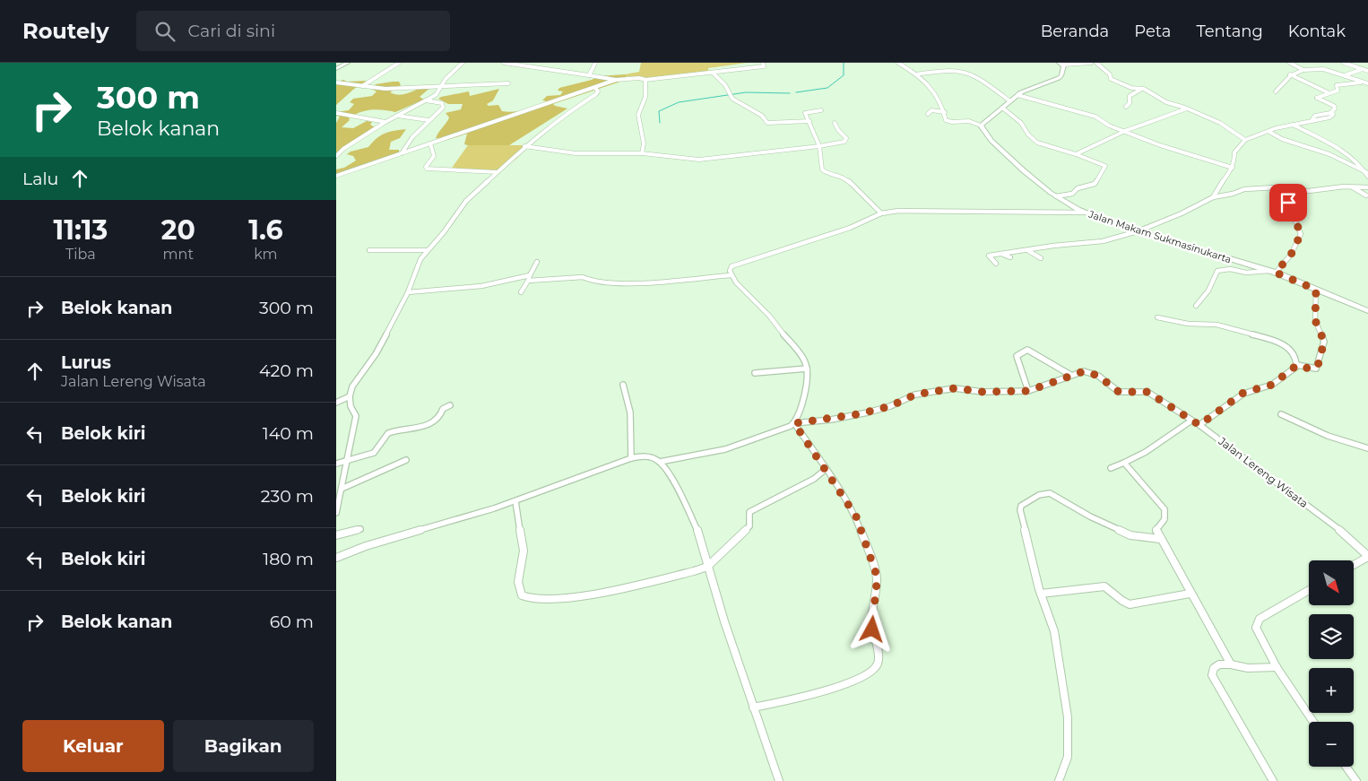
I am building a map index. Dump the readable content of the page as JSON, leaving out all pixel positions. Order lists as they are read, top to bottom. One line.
{"streets":{"street":["Jalan Makam Sukmasinukarta","Jalan Lereng Wisata"]},"north":"bottom right","page":{"header":"Routely","search":"Cari di sini","nav":["Beranda","Peta","Tentang","Kontak"],"turn":["300 m","Belok kanan"],"then":"Lalu","eta":["11:13","Tiba","20","mnt","1.6","km"],"list":[{"name":"Belok kanan","value":"300 m"},{"name":"Lurus","note":"Jalan Lereng Wisata","value":"420 m"},{"name":"Belok kiri","value":"140 m"},{"name":"Belok kiri","value":"230 m"},{"name":"Belok kiri","value":"180 m"},{"name":"Belok kanan","value":"60 m"}],"map_buttons":["+","−"],"buttons":["Keluar","Bagikan"]}}
